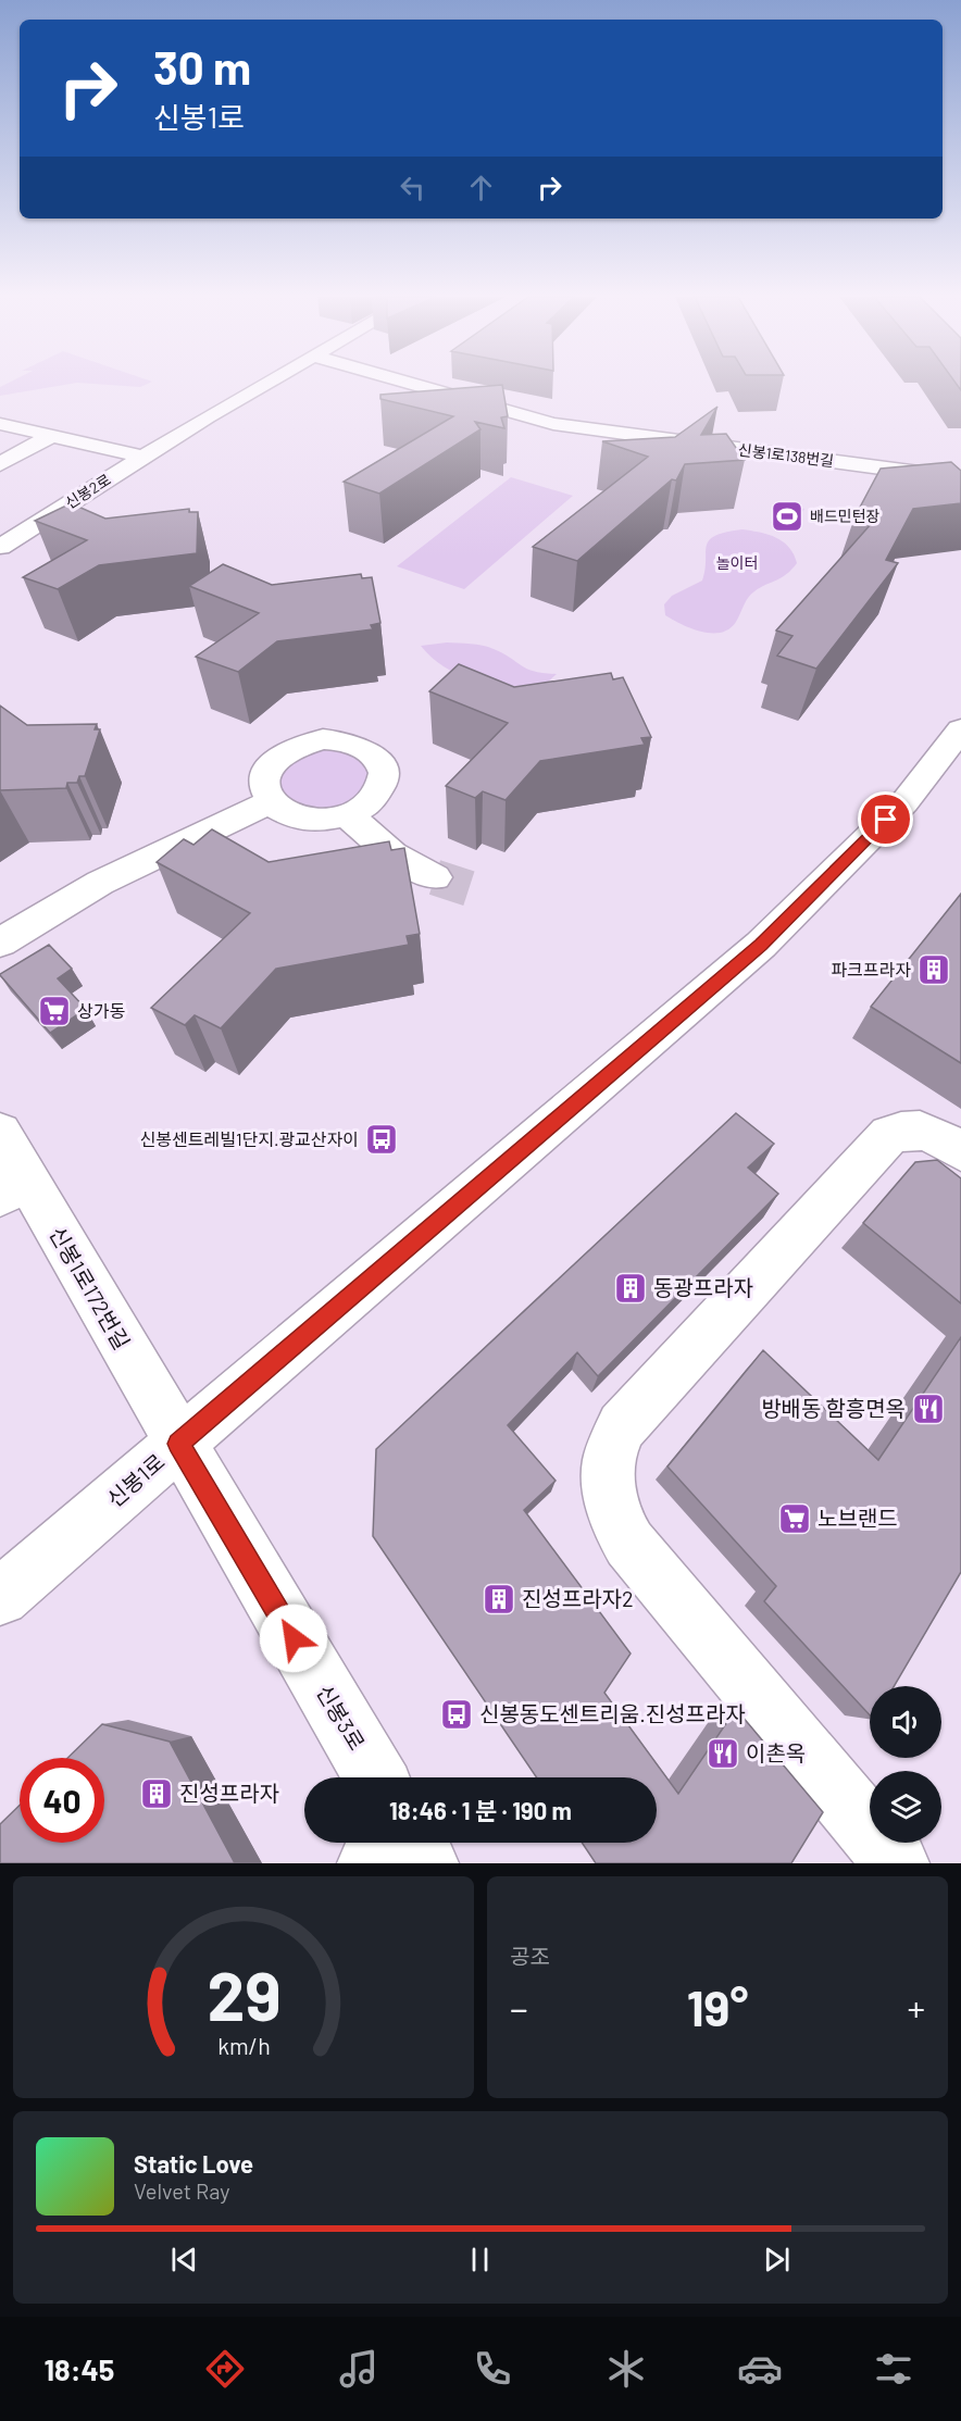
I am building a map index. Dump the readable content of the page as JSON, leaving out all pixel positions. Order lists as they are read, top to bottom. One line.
{"streets":{"street":["신봉1로138번길","신봉2로","신봉1로172번길","신봉1로","신봉3로"]},"crossings":[["신봉1로172번길","신봉1로"],["신봉1로172번길","신봉3로"],["신봉1로","신봉3로"]],"parks":["놀이터"],"places":{"sports":["배드민턴장"],"building":["파크프라자","동광프라자","진성프라자2","진성프라자"],"supermarket":["상가동","노브랜드"],"bus stop":["신봉센트레빌1단지.광교산자이","신봉동도센트리움.진성프라자"],"restaurant":["방배동 함흥면옥","이촌옥"]},"page":{"turn":["30 m","신봉1로"],"limit":"40","trip":"18:46 · 1 분 · 190 m","tile":"공조","heat":["−","19°","+"],"song":["Static Love","Velvet Ray"],"tabs":"18:45","gauge":["29","km/h"]}}
